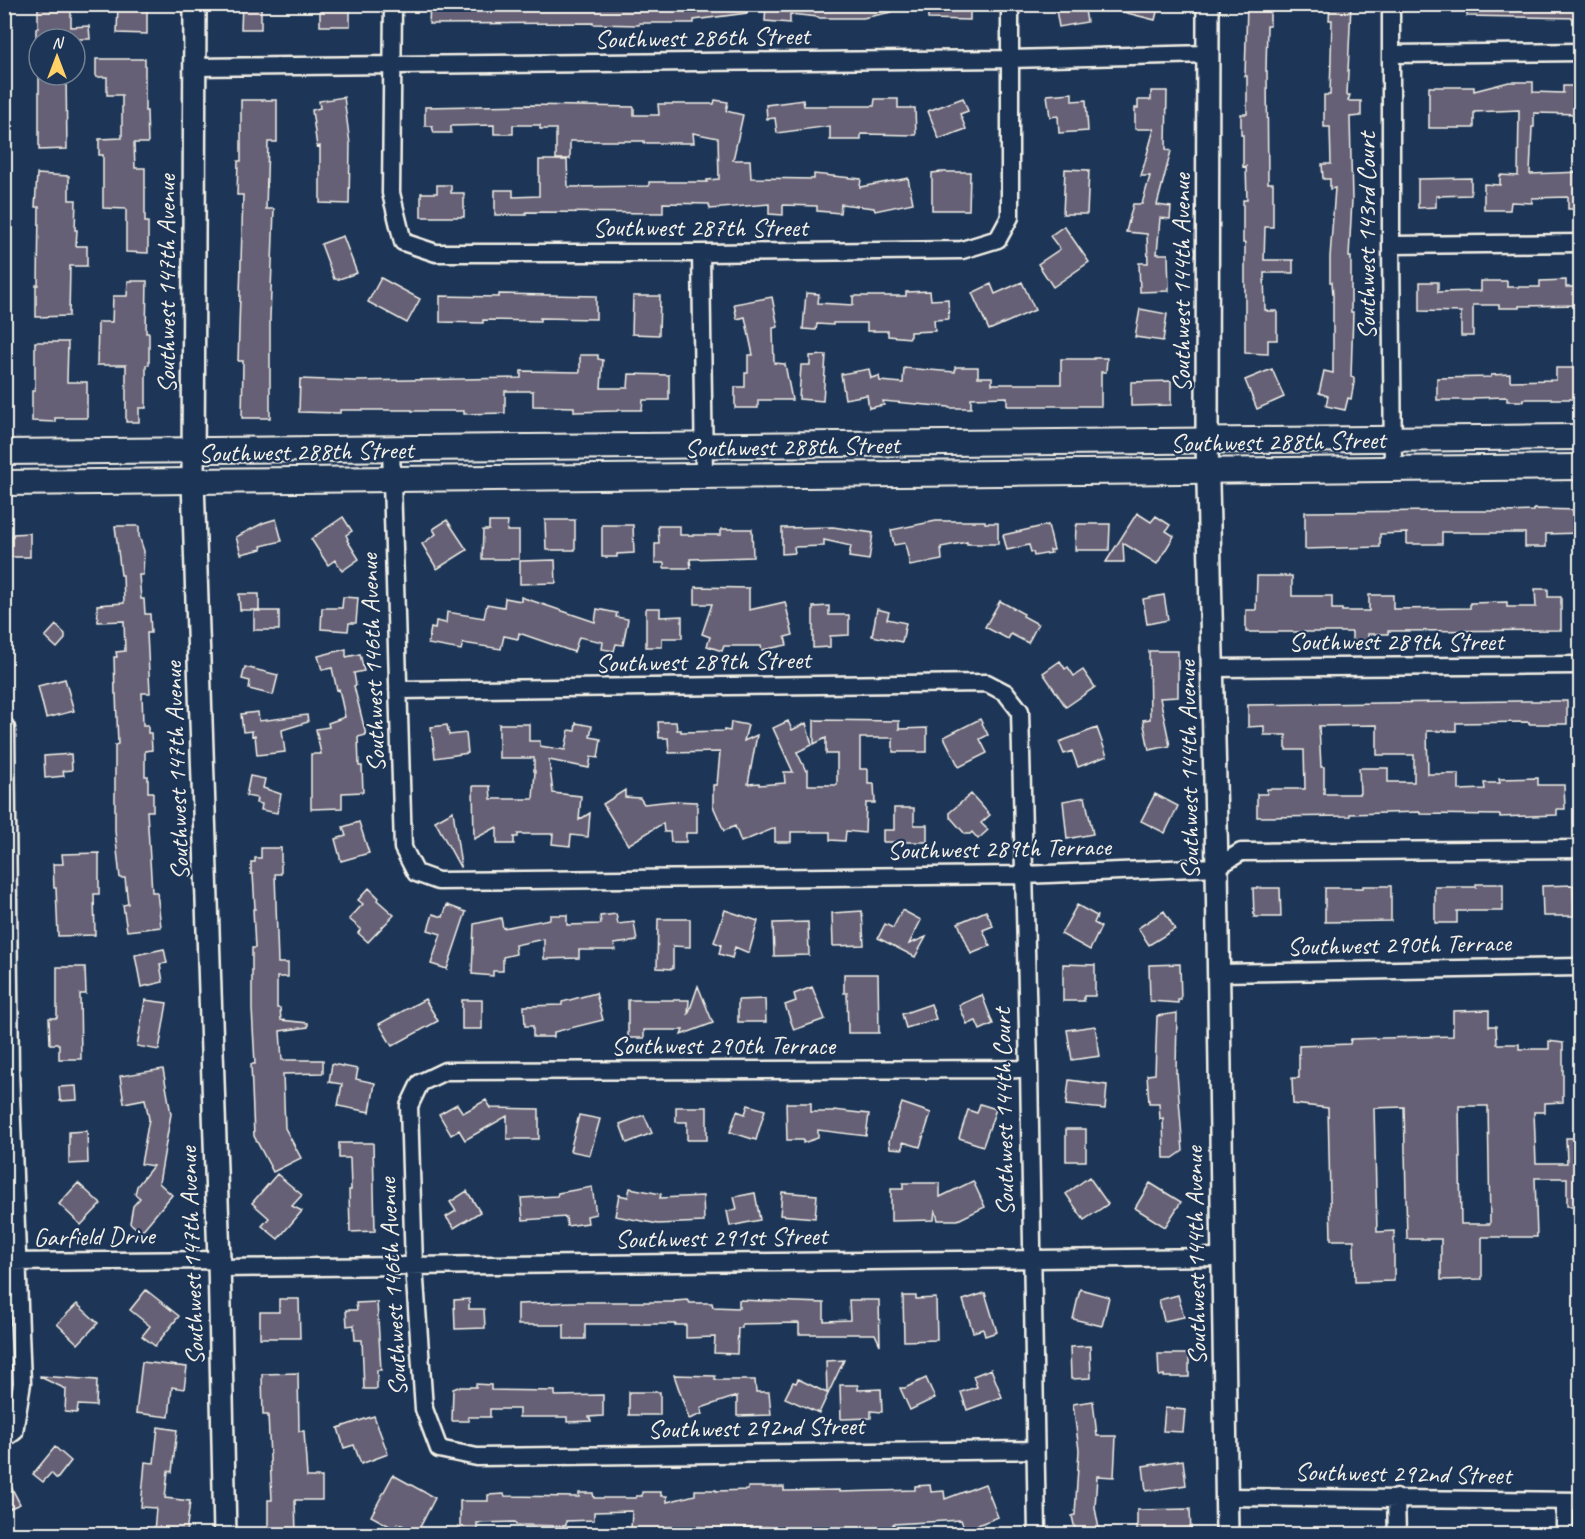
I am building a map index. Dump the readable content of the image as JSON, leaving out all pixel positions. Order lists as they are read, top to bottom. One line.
{"streets":{"main road":["Southwest 288th Street"],"street":["Southwest 286th Street","Southwest 287th Street","Southwest 143rd Court","Southwest 144th Avenue","Southwest 147th Avenue","Southwest 289th Street","Southwest 146th Avenue","Southwest 289th Terrace","Southwest 290th Terrace","Southwest 144th Court","Garfield Drive","Southwest 291st Street","Southwest 292nd Street"]},"crossings":[["Southwest 286th Street","Southwest 287th Street"],["Southwest 286th Street","Southwest 144th Avenue"],["Southwest 286th Street","Southwest 147th Avenue"],["Southwest 143rd Court","Southwest 288th Street"],["Southwest 144th Avenue","Southwest 288th Street"],["Southwest 144th Avenue","Southwest 289th Street"],["Southwest 144th Avenue","Southwest 289th Terrace"],["Southwest 144th Avenue","Southwest 290th Terrace"],["Southwest 144th Avenue","Southwest 291st Street"],["Southwest 144th Avenue","Southwest 292nd Street"],["Southwest 147th Avenue","Southwest 288th Street"],["Southwest 147th Avenue","Garfield Drive"],["Southwest 147th Avenue","Southwest 291st Street"],["Southwest 288th Street","Southwest 146th Avenue"],["Southwest 289th Street","Southwest 146th Avenue"],["Southwest 289th Street","Southwest 144th Court"],["Southwest 146th Avenue","Southwest 289th Terrace"],["Southwest 146th Avenue","Southwest 290th Terrace"],["Southwest 146th Avenue","Southwest 291st Street"],["Southwest 146th Avenue","Southwest 292nd Street"],["Southwest 289th Terrace","Southwest 144th Court"],["Southwest 290th Terrace","Southwest 144th Court"],["Southwest 144th Court","Southwest 291st Street"],["Southwest 144th Court","Southwest 292nd Street"],["Garfield Drive","Southwest 291st Street"]],"north":"top"}
